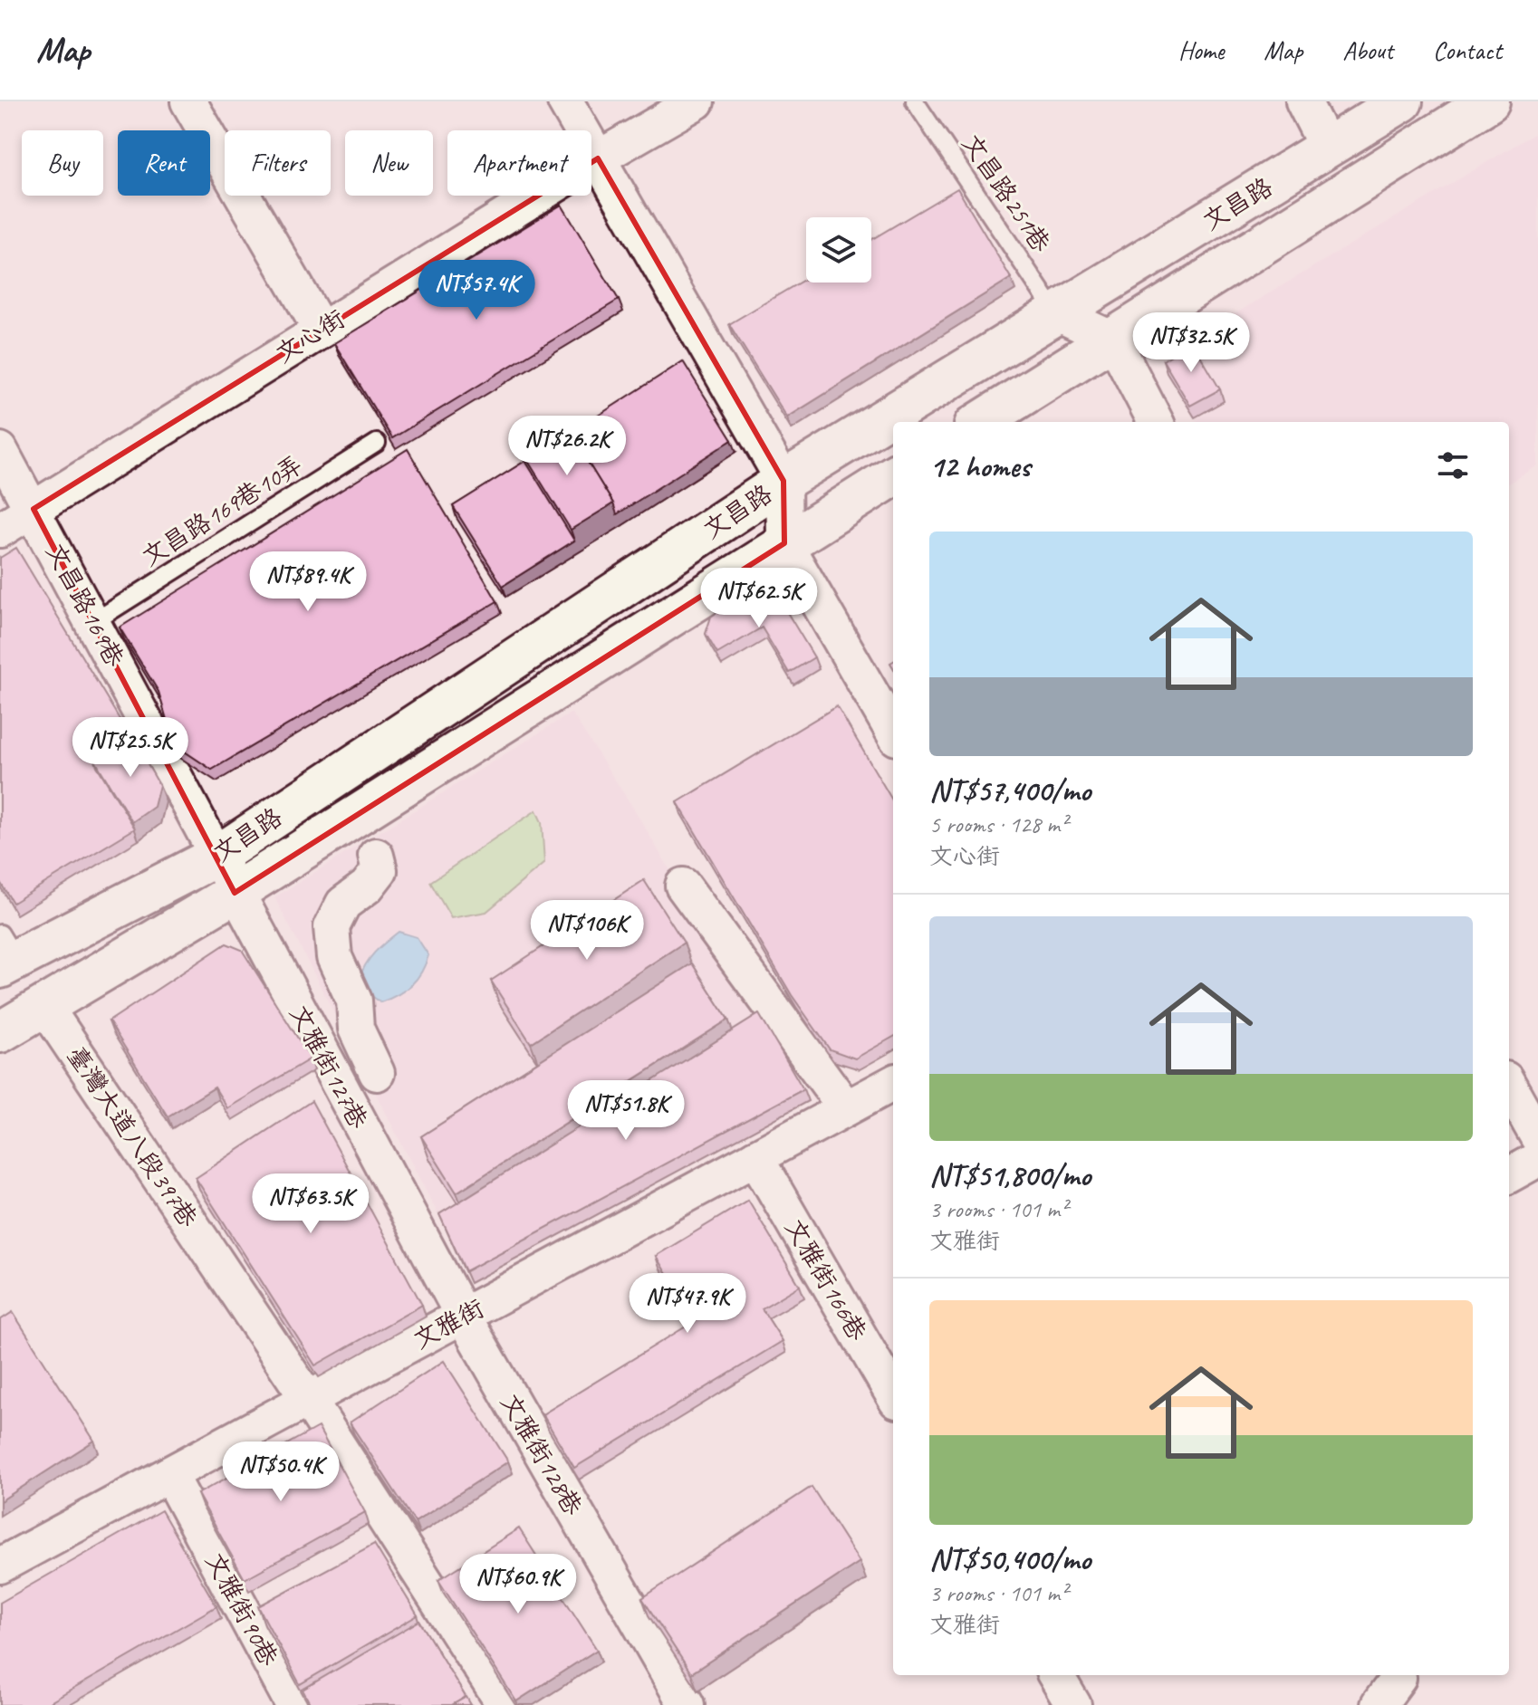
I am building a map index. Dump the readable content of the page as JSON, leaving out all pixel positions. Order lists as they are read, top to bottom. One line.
{"streets":{"street":["文昌路","文心街","文昌路169巷","文雅街127巷","臺灣大道八段397巷","文雅街166巷","文雅街","文雅街128巷","文雅街90巷"],"lane":["文昌路251巷","文昌路169巷10弄"]},"crossings":[["文昌路251巷","文昌路"],["文昌路","文昌路169巷"],["文昌路","文雅街127巷"],["文昌路","臺灣大道八段397巷"],["文心街","文昌路169巷"],["文昌路169巷10弄","文昌路169巷"],["文昌路169巷","文雅街127巷"],["文雅街127巷","文雅街"],["文雅街127巷","文雅街128巷"],["臺灣大道八段397巷","文雅街"],["文雅街166巷","文雅街"],["文雅街","文雅街128巷"],["文雅街","文雅街90巷"]],"page":{"header":"Map","nav":["Home","Map","About","Contact"],"chip":["Buy","Rent","Filters","New","Apartment"],"price":["NT$57.4K","NT$32.5K","NT$26.2K","NT$89.4K","NT$62.5K","NT$25.5K","NT$106K","NT$51.8K","NT$63.5K","NT$47.9K","NT$50.4K","NT$60.9K"],"heading":"12 homes","list":[{"name":"NT$57,400/mo","note":"5 rooms · 128 m² · 文心街"},{"name":"NT$51,800/mo","note":"3 rooms · 101 m² · 文雅街"},{"name":"NT$50,400/mo","note":"3 rooms · 101 m² · 文雅街"}]}}
